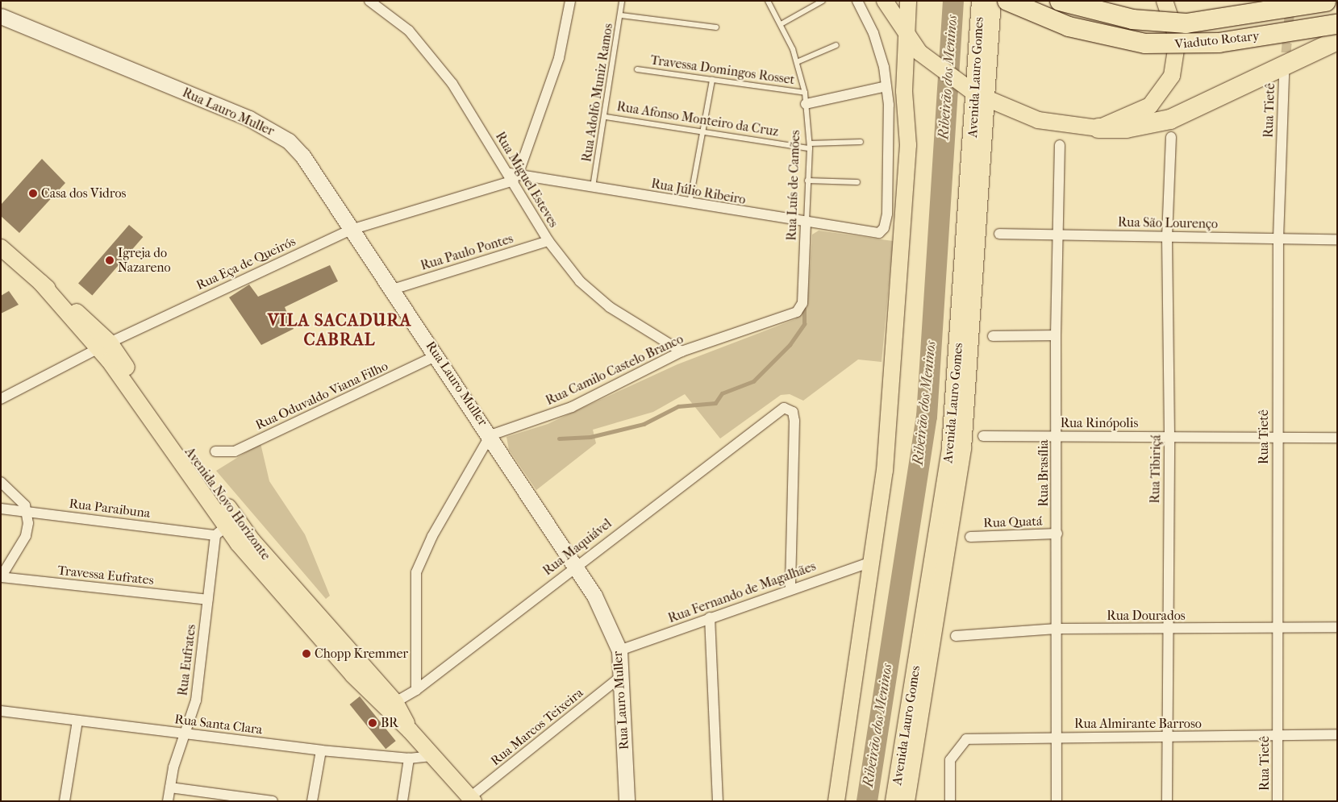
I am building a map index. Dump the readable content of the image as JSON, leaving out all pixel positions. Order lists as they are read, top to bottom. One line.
{"streets":{"highway":["Viaduto Rotary"],"main road":["Avenida Lauro Gomes","Avenida Novo Horizonte"],"street":["Rua Tietê","Rua Lauro Muller","Rua Miguel Esteves","Rua Luís de Camões","Rua Júlio Ribeiro","Rua São Lourenço","Rua Paulo Pontes","Rua Eça de Queirós","Rua Camilo Castelo Branco","Rua Oduvaldo Viana Filho","Rua Rinópolis","Rua Tibiriçá","Rua Brasília","Rua Paraibuna","Rua Quatá","Rua Maquiável","Travessa Eufrates","Rua Fernando de Magalhães","Rua Dourados","Rua Eufrates","Rua Almirante Barroso","Rua Santa Clara","Rua Marcos Teixeira"],"lane":["Travessa Domingos Rosset","Rua Adolfo Muniz Ramos","Rua Afonso Monteiro da Cruz"]},"crossings":[["Travessa Domingos Rosset","Rua Luís de Camões"],["Rua Adolfo Muniz Ramos","Rua Afonso Monteiro da Cruz"],["Rua Adolfo Muniz Ramos","Rua Júlio Ribeiro"],["Rua Tietê","Rua São Lourenço"],["Rua Tietê","Rua Rinópolis"],["Rua Tietê","Rua Dourados"],["Rua Tietê","Rua Almirante Barroso"],["Rua Lauro Muller","Rua Paulo Pontes"],["Rua Lauro Muller","Rua Eça de Queirós"],["Rua Lauro Muller","Rua Camilo Castelo Branco"],["Rua Lauro Muller","Rua Oduvaldo Viana Filho"],["Rua Lauro Muller","Rua Maquiável"],["Rua Lauro Muller","Rua Fernando de Magalhães"],["Rua Lauro Muller","Rua Marcos Teixeira"],["Rua Afonso Monteiro da Cruz","Rua Luís de Camões"],["Rua Miguel Esteves","Rua Júlio Ribeiro"],["Rua Miguel Esteves","Rua Paulo Pontes"],["Rua Miguel Esteves","Rua Eça de Queirós"],["Rua Miguel Esteves","Rua Camilo Castelo Branco"],["Rua Luís de Camões","Rua Júlio Ribeiro"],["Rua Luís de Camões","Rua Camilo Castelo Branco"],["Rua Júlio Ribeiro","Rua Eça de Queirós"],["Rua São Lourenço","Rua Tibiriçá"],["Rua São Lourenço","Rua Brasília"],["Rua Eça de Queirós","Avenida Novo Horizonte"],["Rua Rinópolis","Rua Tibiriçá"],["Rua Rinópolis","Rua Brasília"],["Rua Tibiriçá","Rua Dourados"],["Rua Tibiriçá","Rua Almirante Barroso"],["Rua Brasília","Rua Quatá"],["Rua Brasília","Rua Dourados"],["Rua Brasília","Rua Almirante Barroso"],["Avenida Novo Horizonte","Rua Paraibuna"],["Avenida Novo Horizonte","Rua Maquiável"],["Avenida Novo Horizonte","Rua Eufrates"],["Avenida Novo Horizonte","Rua Santa Clara"],["Avenida Novo Horizonte","Rua Marcos Teixeira"],["Rua Paraibuna","Rua Eufrates"],["Rua Maquiável","Rua Fernando de Magalhães"],["Travessa Eufrates","Rua Eufrates"],["Rua Eufrates","Rua Santa Clara"]],"districts":["VILA SACADURA CABRAL"],"water":["Ribeirão dos Meninos"],"places":["Casa dos Vidros","Igreja do Nazareno","Chopp Kremmer","BR"]}
